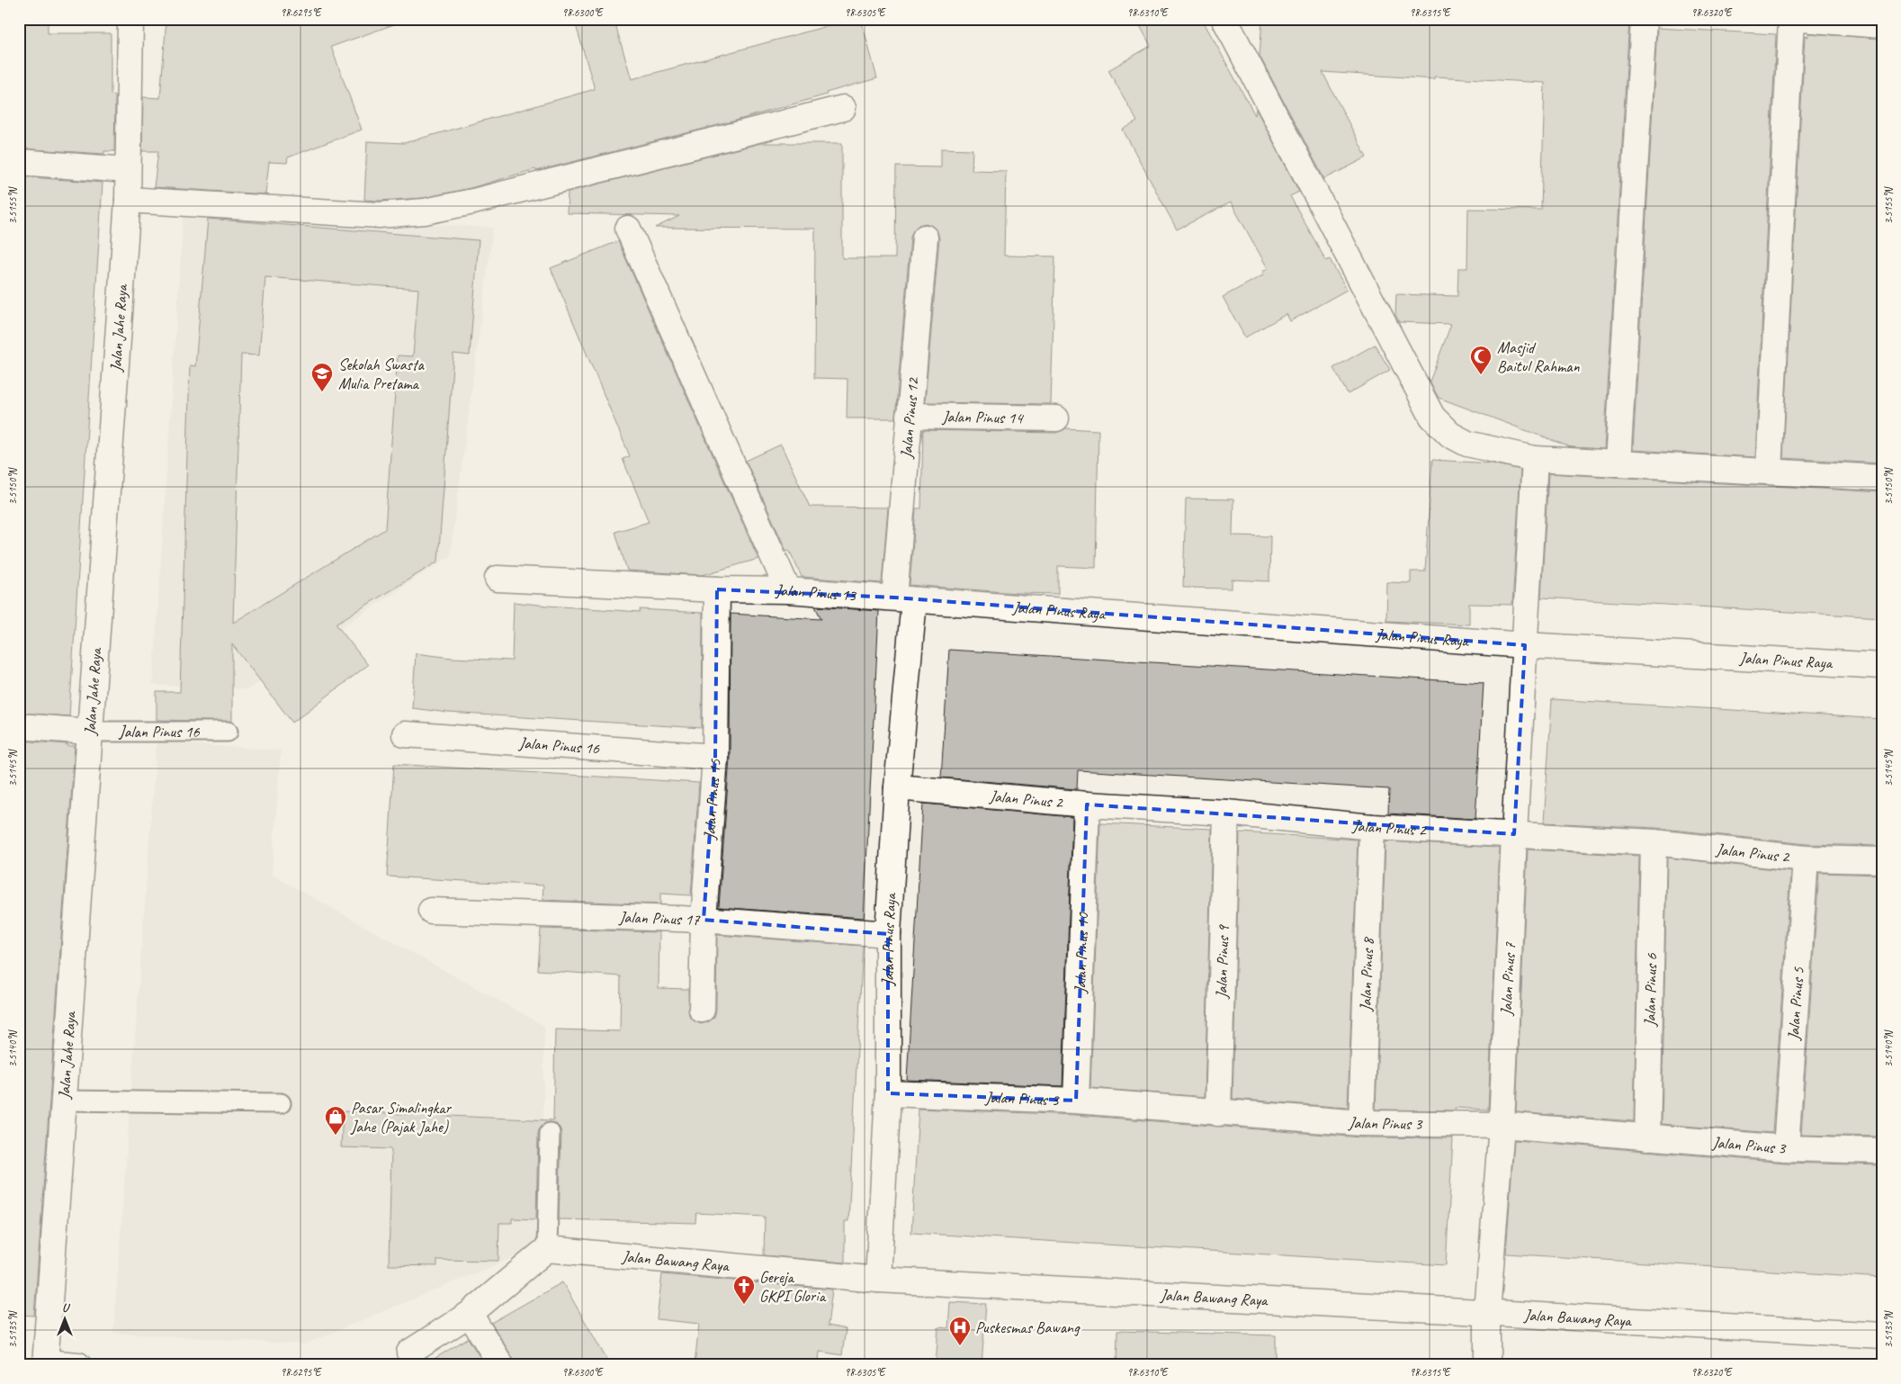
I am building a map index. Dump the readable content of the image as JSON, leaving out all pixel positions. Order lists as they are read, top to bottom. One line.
{"streets":{"street":["Jalan Jahe Raya","Jalan Pinus 12","Jalan Pinus 14","Jalan Pinus 13","Jalan Pinus Raya","Jalan Pinus 16","Jalan Pinus 15","Jalan Pinus 2","Jalan Pinus 17","Jalan Pinus 10","Jalan Pinus 9","Jalan Pinus 8","Jalan Pinus 7","Jalan Pinus 6","Jalan Pinus 5","Jalan Pinus 3","Jalan Bawang Raya"]},"crossings":[["Jalan Jahe Raya","Jalan Pinus 16"],["Jalan Pinus 12","Jalan Pinus 14"],["Jalan Pinus 12","Jalan Pinus 13"],["Jalan Pinus 12","Jalan Pinus Raya"],["Jalan Pinus 13","Jalan Pinus Raya"],["Jalan Pinus 13","Jalan Pinus 15"],["Jalan Pinus Raya","Jalan Pinus 2"],["Jalan Pinus Raya","Jalan Pinus 17"],["Jalan Pinus Raya","Jalan Pinus 7"],["Jalan Pinus Raya","Jalan Pinus 3"],["Jalan Pinus Raya","Jalan Bawang Raya"],["Jalan Pinus 16","Jalan Pinus 15"],["Jalan Pinus 15","Jalan Pinus 17"],["Jalan Pinus 2","Jalan Pinus 10"],["Jalan Pinus 2","Jalan Pinus 9"],["Jalan Pinus 2","Jalan Pinus 8"],["Jalan Pinus 2","Jalan Pinus 7"],["Jalan Pinus 2","Jalan Pinus 6"],["Jalan Pinus 2","Jalan Pinus 5"],["Jalan Pinus 10","Jalan Pinus 3"],["Jalan Pinus 9","Jalan Pinus 3"],["Jalan Pinus 8","Jalan Pinus 3"],["Jalan Pinus 7","Jalan Pinus 3"],["Jalan Pinus 7","Jalan Bawang Raya"],["Jalan Pinus 6","Jalan Pinus 3"],["Jalan Pinus 5","Jalan Pinus 3"]],"places":{"mosque":["Masjid Baitul Rahman"],"school or university":["Sekolah Swasta Mulia Pretama"],"shop":["Pasar Simalingkar Jahe (Pajak Jahe)"],"church":["Gereja GKPI Gloria"],"hospital":["Puskesmas Bawang"]},"north":"top","coordinates":["98.6295°E","98.6300°E","98.6305°E","98.6310°E","98.6315°E","98.6320°E","3.5155°N","3.5150°N","3.5145°N","3.5140°N","3.5135°N"]}
